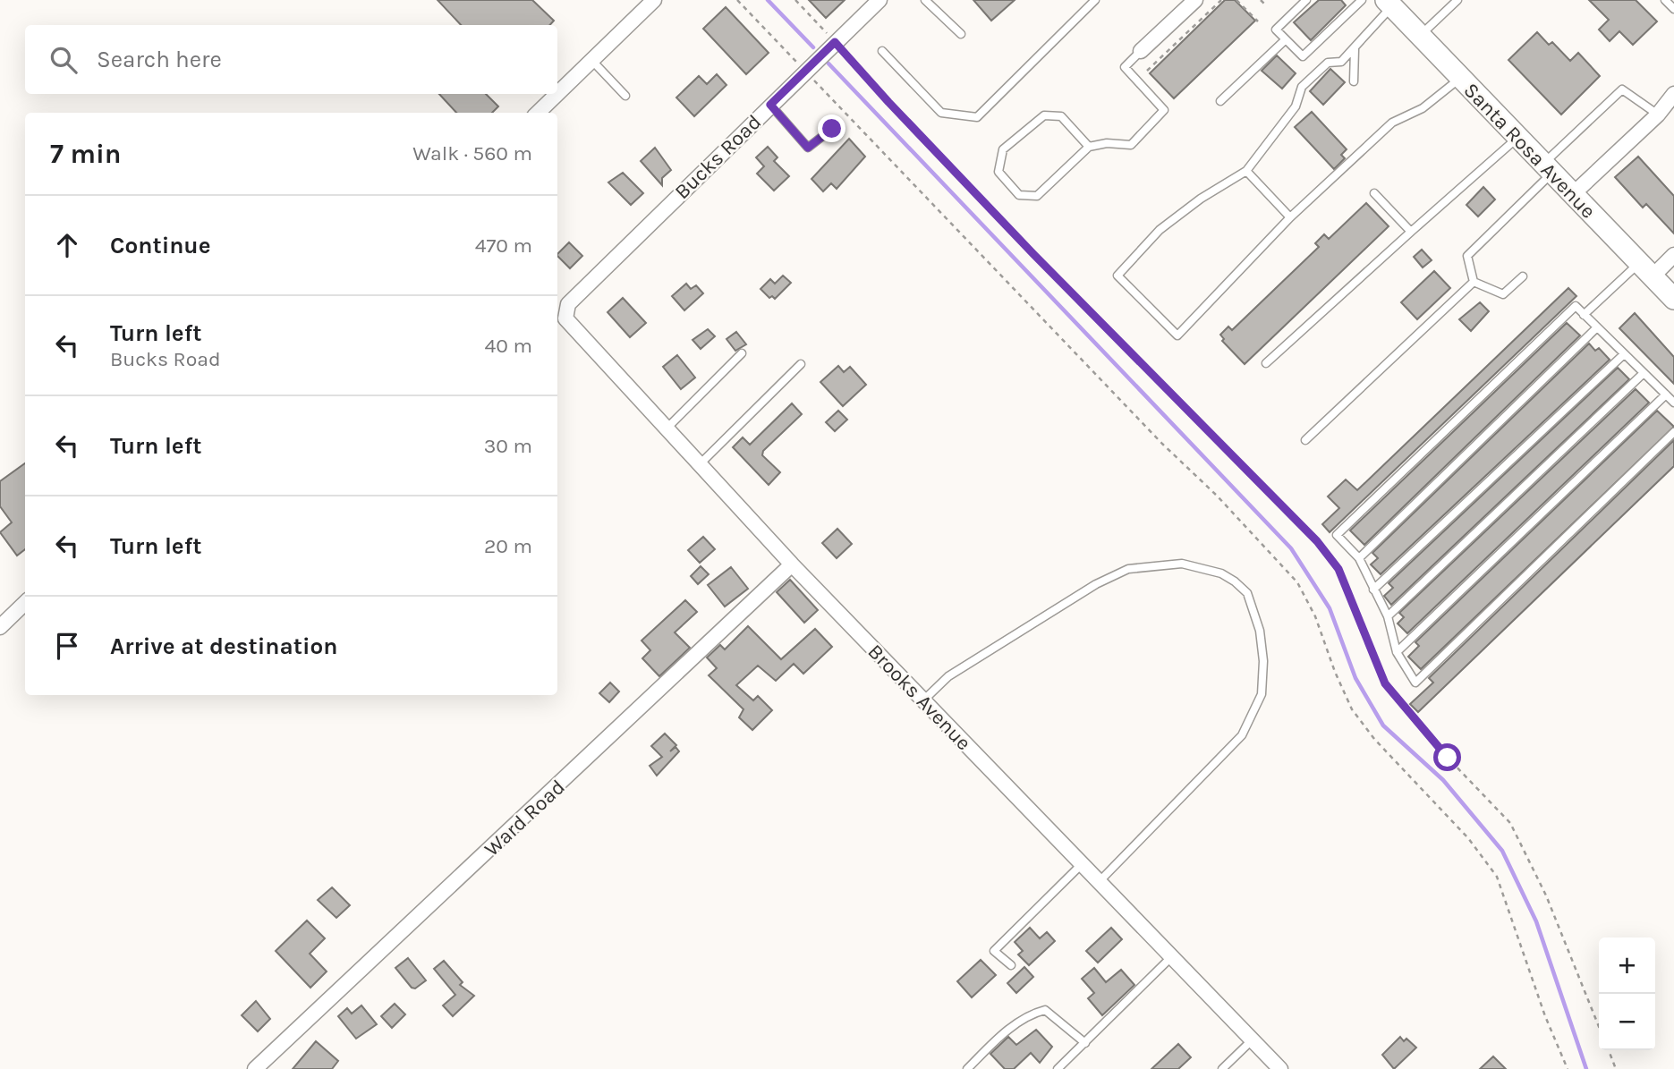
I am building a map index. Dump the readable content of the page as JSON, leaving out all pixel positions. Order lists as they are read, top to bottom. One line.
{"streets":{"main road":["Santa Rosa Avenue"],"street":["Bucks Road","Brooks Avenue","Ward Road"]},"crossings":[["Bucks Road","Brooks Avenue"],["Brooks Avenue","Ward Road"]],"page":{"search":"Search here","heading":["7 min","Walk · 560 m"],"list":[["Continue","470 m"],["Turn left","Bucks Road","40 m"],["Turn left","30 m"],["Turn left","20 m"],"Arrive at destination"],"map_buttons":["+","−"]}}
